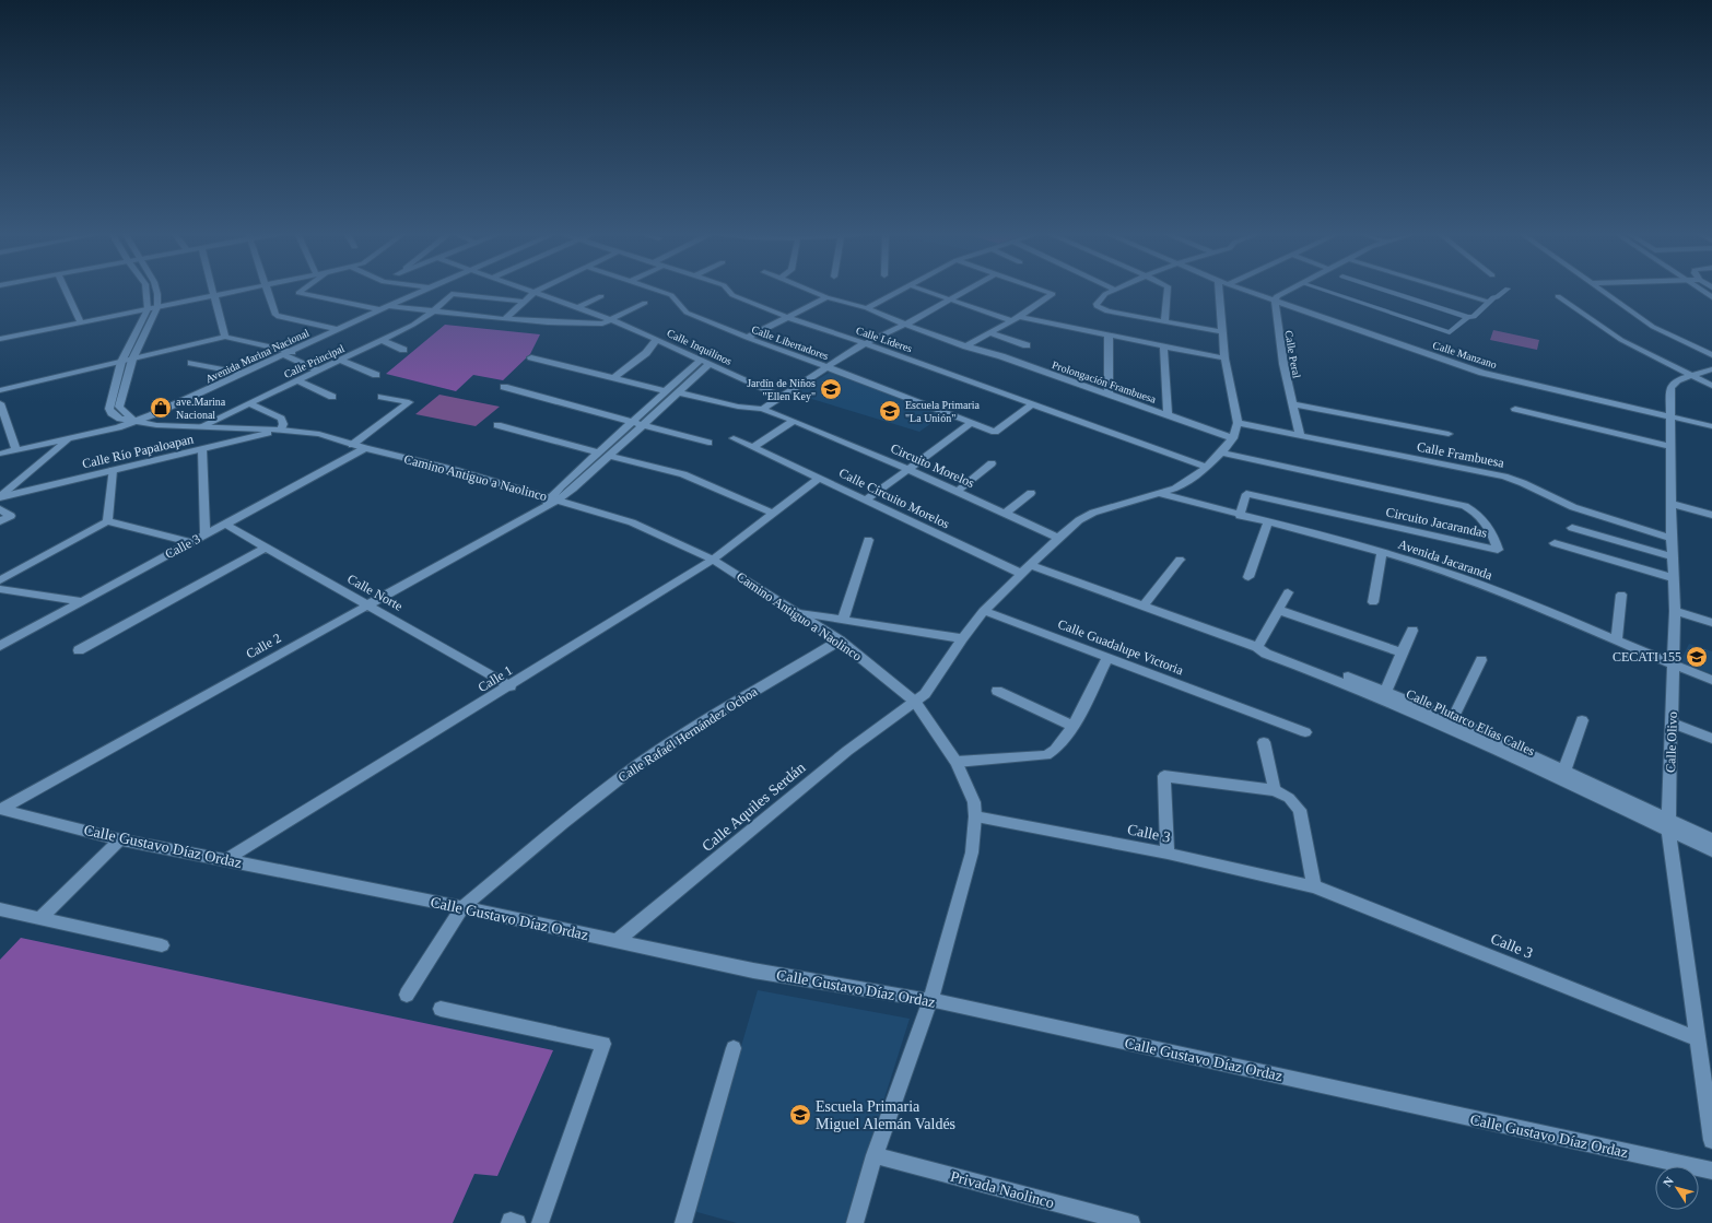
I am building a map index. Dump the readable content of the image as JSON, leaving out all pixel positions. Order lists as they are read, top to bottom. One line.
{"streets":{"street":["Calle Líderes","Calle Libertadores","Calle Inquilinos","Calle Peral","Calle Manzano","Avenida Marina Nacional","Calle Principal","Prolongación Frambuesa","Calle Río Papaloapan","Calle Frambuesa","Circuito Morelos","Camino Antiguo a Naolinco","Calle Circuito Morelos","Circuito Jacarandas","Calle 3","Avenida Jacaranda","Calle Norte","Calle 2","Calle Guadalupe Victoria","Calle 1","Calle Plutarco Elías Calles","Calle Rafaél Hernández Ochoa","Calle Olivo","Calle Aquiles Serdán","Calle Gustavo Díaz Ordaz","Privada Naolinco"]},"crossings":[["Calle Líderes","Calle Libertadores"],["Calle Líderes","Calle Aquiles Serdán"],["Calle Inquilinos","Calle 2"],["Calle Peral","Calle Manzano"],["Calle Peral","Calle Frambuesa"],["Calle Manzano","Calle Olivo"],["Avenida Marina Nacional","Camino Antiguo a Naolinco"],["Calle Principal","Camino Antiguo a Naolinco"],["Prolongación Frambuesa","Calle Aquiles Serdán"],["Calle Río Papaloapan","Camino Antiguo a Naolinco"],["Calle Frambuesa","Calle Olivo"],["Circuito Morelos","Calle Aquiles Serdán"],["Camino Antiguo a Naolinco","Calle 3"],["Camino Antiguo a Naolinco","Calle 2"],["Camino Antiguo a Naolinco","Calle 1"],["Camino Antiguo a Naolinco","Calle Rafaél Hernández Ochoa"],["Camino Antiguo a Naolinco","Calle Aquiles Serdán"],["Camino Antiguo a Naolinco","Calle Gustavo Díaz Ordaz"],["Camino Antiguo a Naolinco","Privada Naolinco"],["Calle Circuito Morelos","Calle 1"],["Calle Circuito Morelos","Calle Aquiles Serdán"],["Circuito Jacarandas","Avenida Jacaranda"],["Circuito Jacarandas","Calle Aquiles Serdán"],["Calle 3","Calle Norte"],["Calle 3","Calle Olivo"],["Avenida Jacaranda","Calle Olivo"],["Avenida Jacaranda","Calle Aquiles Serdán"],["Calle Norte","Calle 2"],["Calle Norte","Calle 1"],["Calle 2","Calle Gustavo Díaz Ordaz"],["Calle Guadalupe Victoria","Calle Aquiles Serdán"],["Calle 1","Calle Gustavo Díaz Ordaz"],["Calle Plutarco Elías Calles","Calle Olivo"],["Calle Plutarco Elías Calles","Calle Aquiles Serdán"],["Calle Rafaél Hernández Ochoa","Calle Gustavo Díaz Ordaz"],["Calle Aquiles Serdán","Calle Gustavo Díaz Ordaz"]],"places":{"school or university":["Jardín de Niños \"Ellen Key\"","Escuela Primaria \"La Unión\"","CECATI 155","Escuela Primaria Miguel Alemán Valdés"],"shop":["ave.Marina Nacional"]},"north":"top left"}
